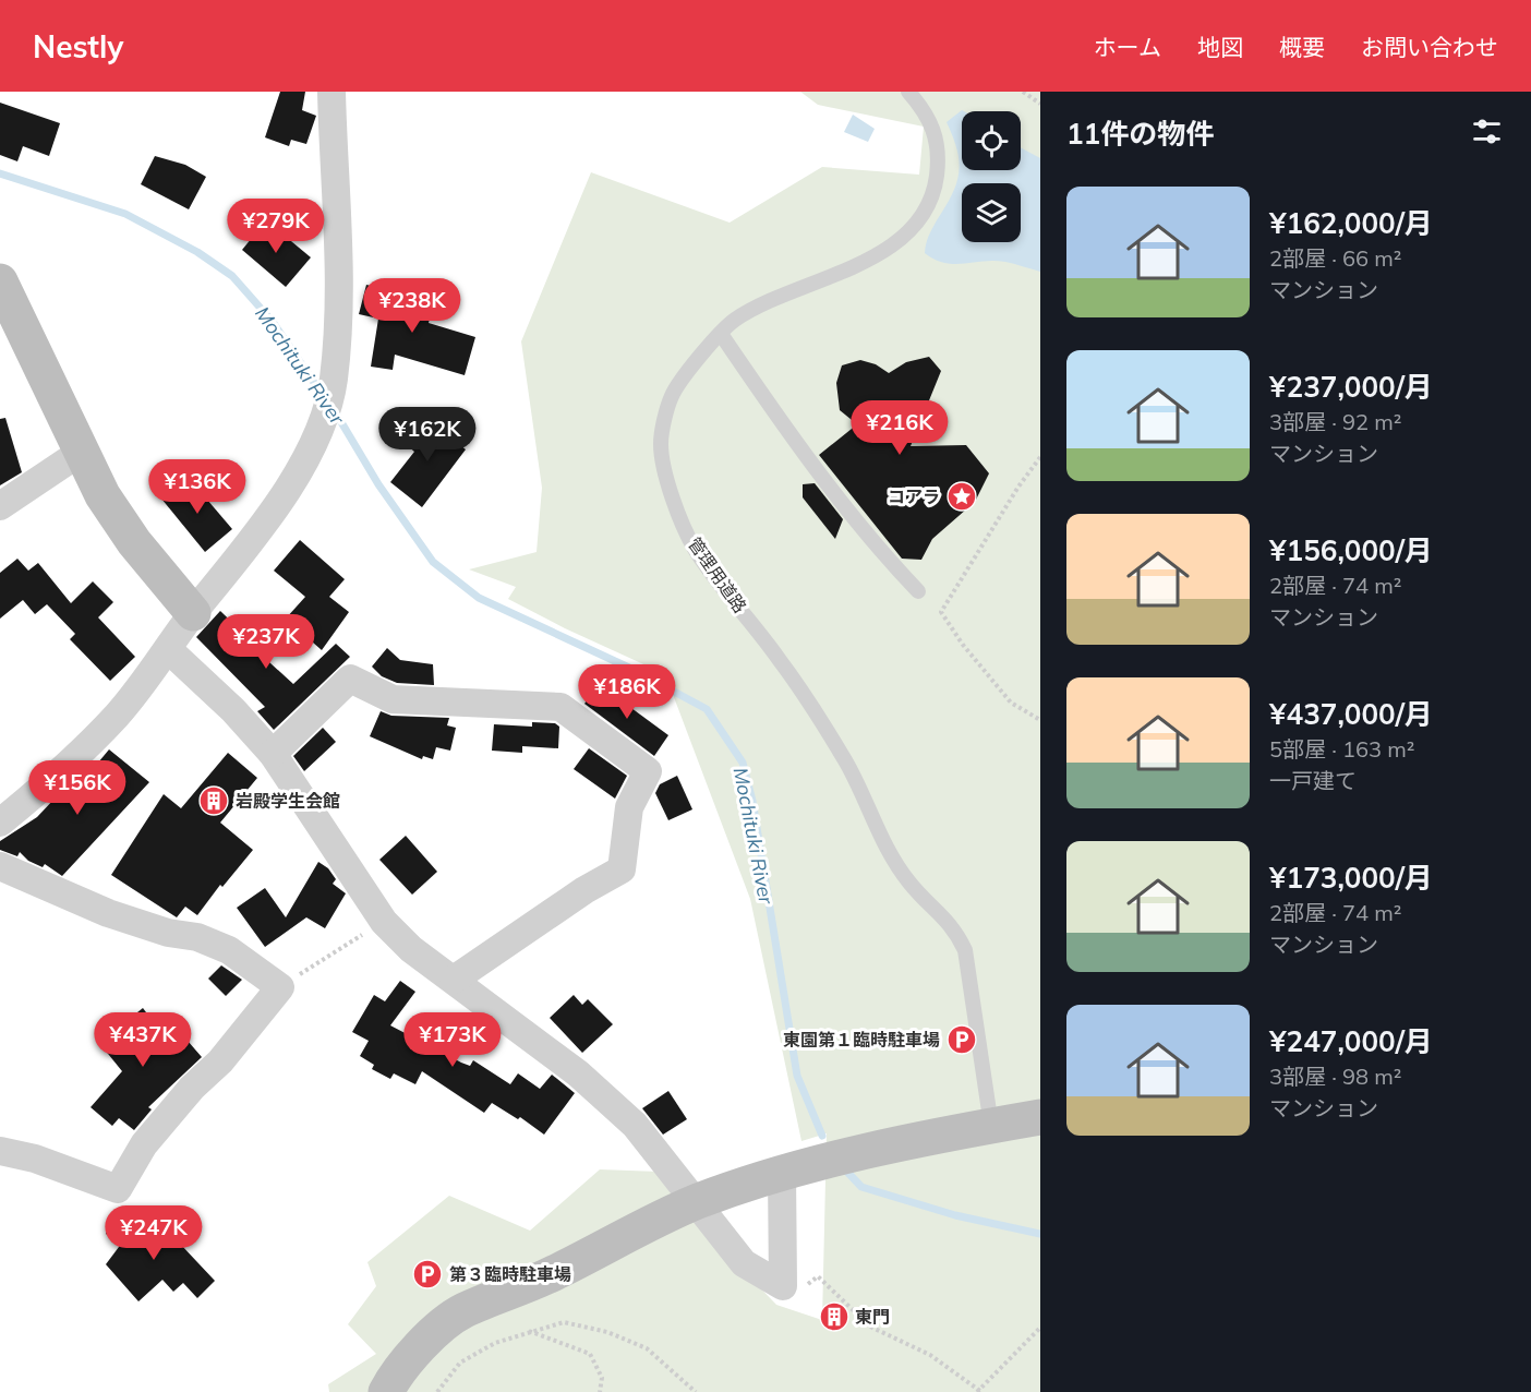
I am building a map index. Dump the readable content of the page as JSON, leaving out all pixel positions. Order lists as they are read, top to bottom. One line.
{"streets":{"lane":["管理用道路"]},"water":["Mochituki River"],"places":{"place":["コアラ"],"building":["岩殿学生会館","東門"],"parking":["東園第１臨時駐車場","第３臨時駐車場"]},"page":{"header":"Nestly","nav":["ホーム","地図","概要","お問い合わせ"],"heading":"11件の物件","list":[{"name":"¥162,000/月","note":"2部屋 · 66 m² · マンション"},{"name":"¥237,000/月","note":"3部屋 · 92 m² · マンション"},{"name":"¥156,000/月","note":"2部屋 · 74 m² · マンション"},{"name":"¥437,000/月","note":"5部屋 · 163 m² · 一戸建て"},{"name":"¥173,000/月","note":"2部屋 · 74 m² · マンション"},{"name":"¥247,000/月","note":"3部屋 · 98 m² · マンション"}],"price":["¥279K","¥238K","¥216K","¥162K","¥136K","¥237K","¥186K","¥156K","¥437K","¥173K","¥247K"]}}
